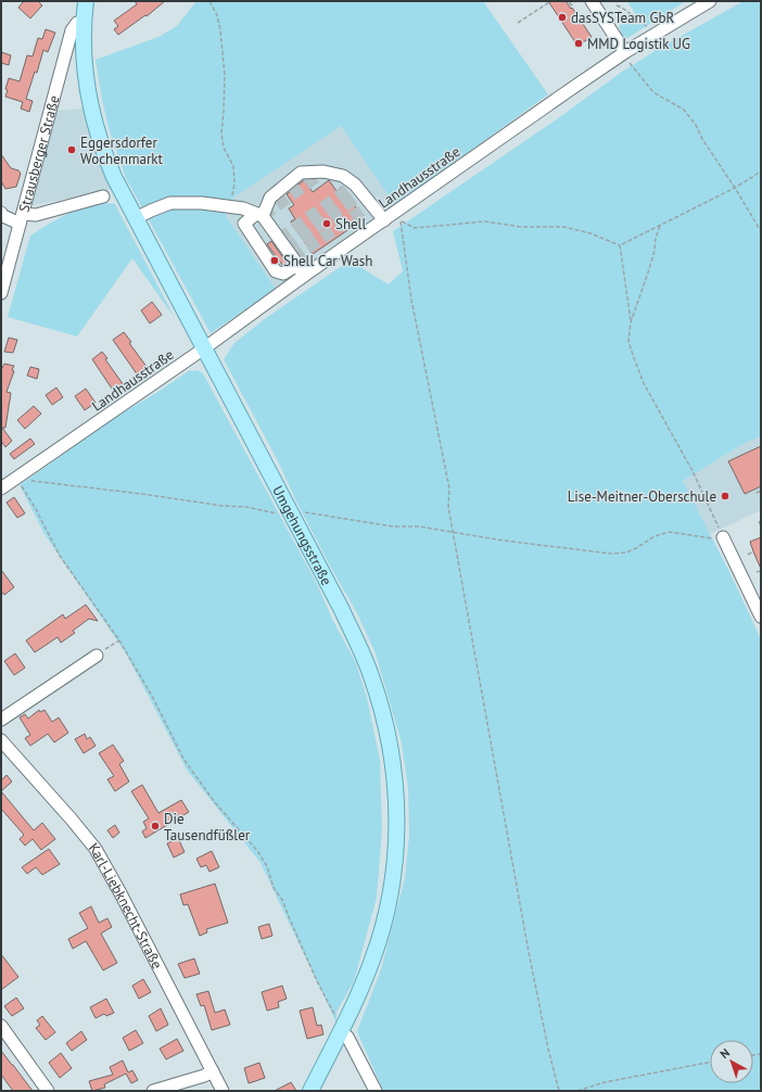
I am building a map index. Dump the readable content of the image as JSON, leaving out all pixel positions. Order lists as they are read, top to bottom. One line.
{"streets":{"main road":["Strausberger Straße","Umgehungsstraße"],"street":["Landhausstraße","Karl-Liebknecht-Straße"]},"crossings":[["Strausberger Straße","Umgehungsstraße"],["Landhausstraße","Umgehungsstraße"]],"places":["dasSYSTeam GbR","MMD Logistik UG","Eggersdorfer Wochenmarkt","Shell","Shell Car Wash","Lise-Meitner-Oberschule","Die Tausendfüßler"],"north":"top left"}
